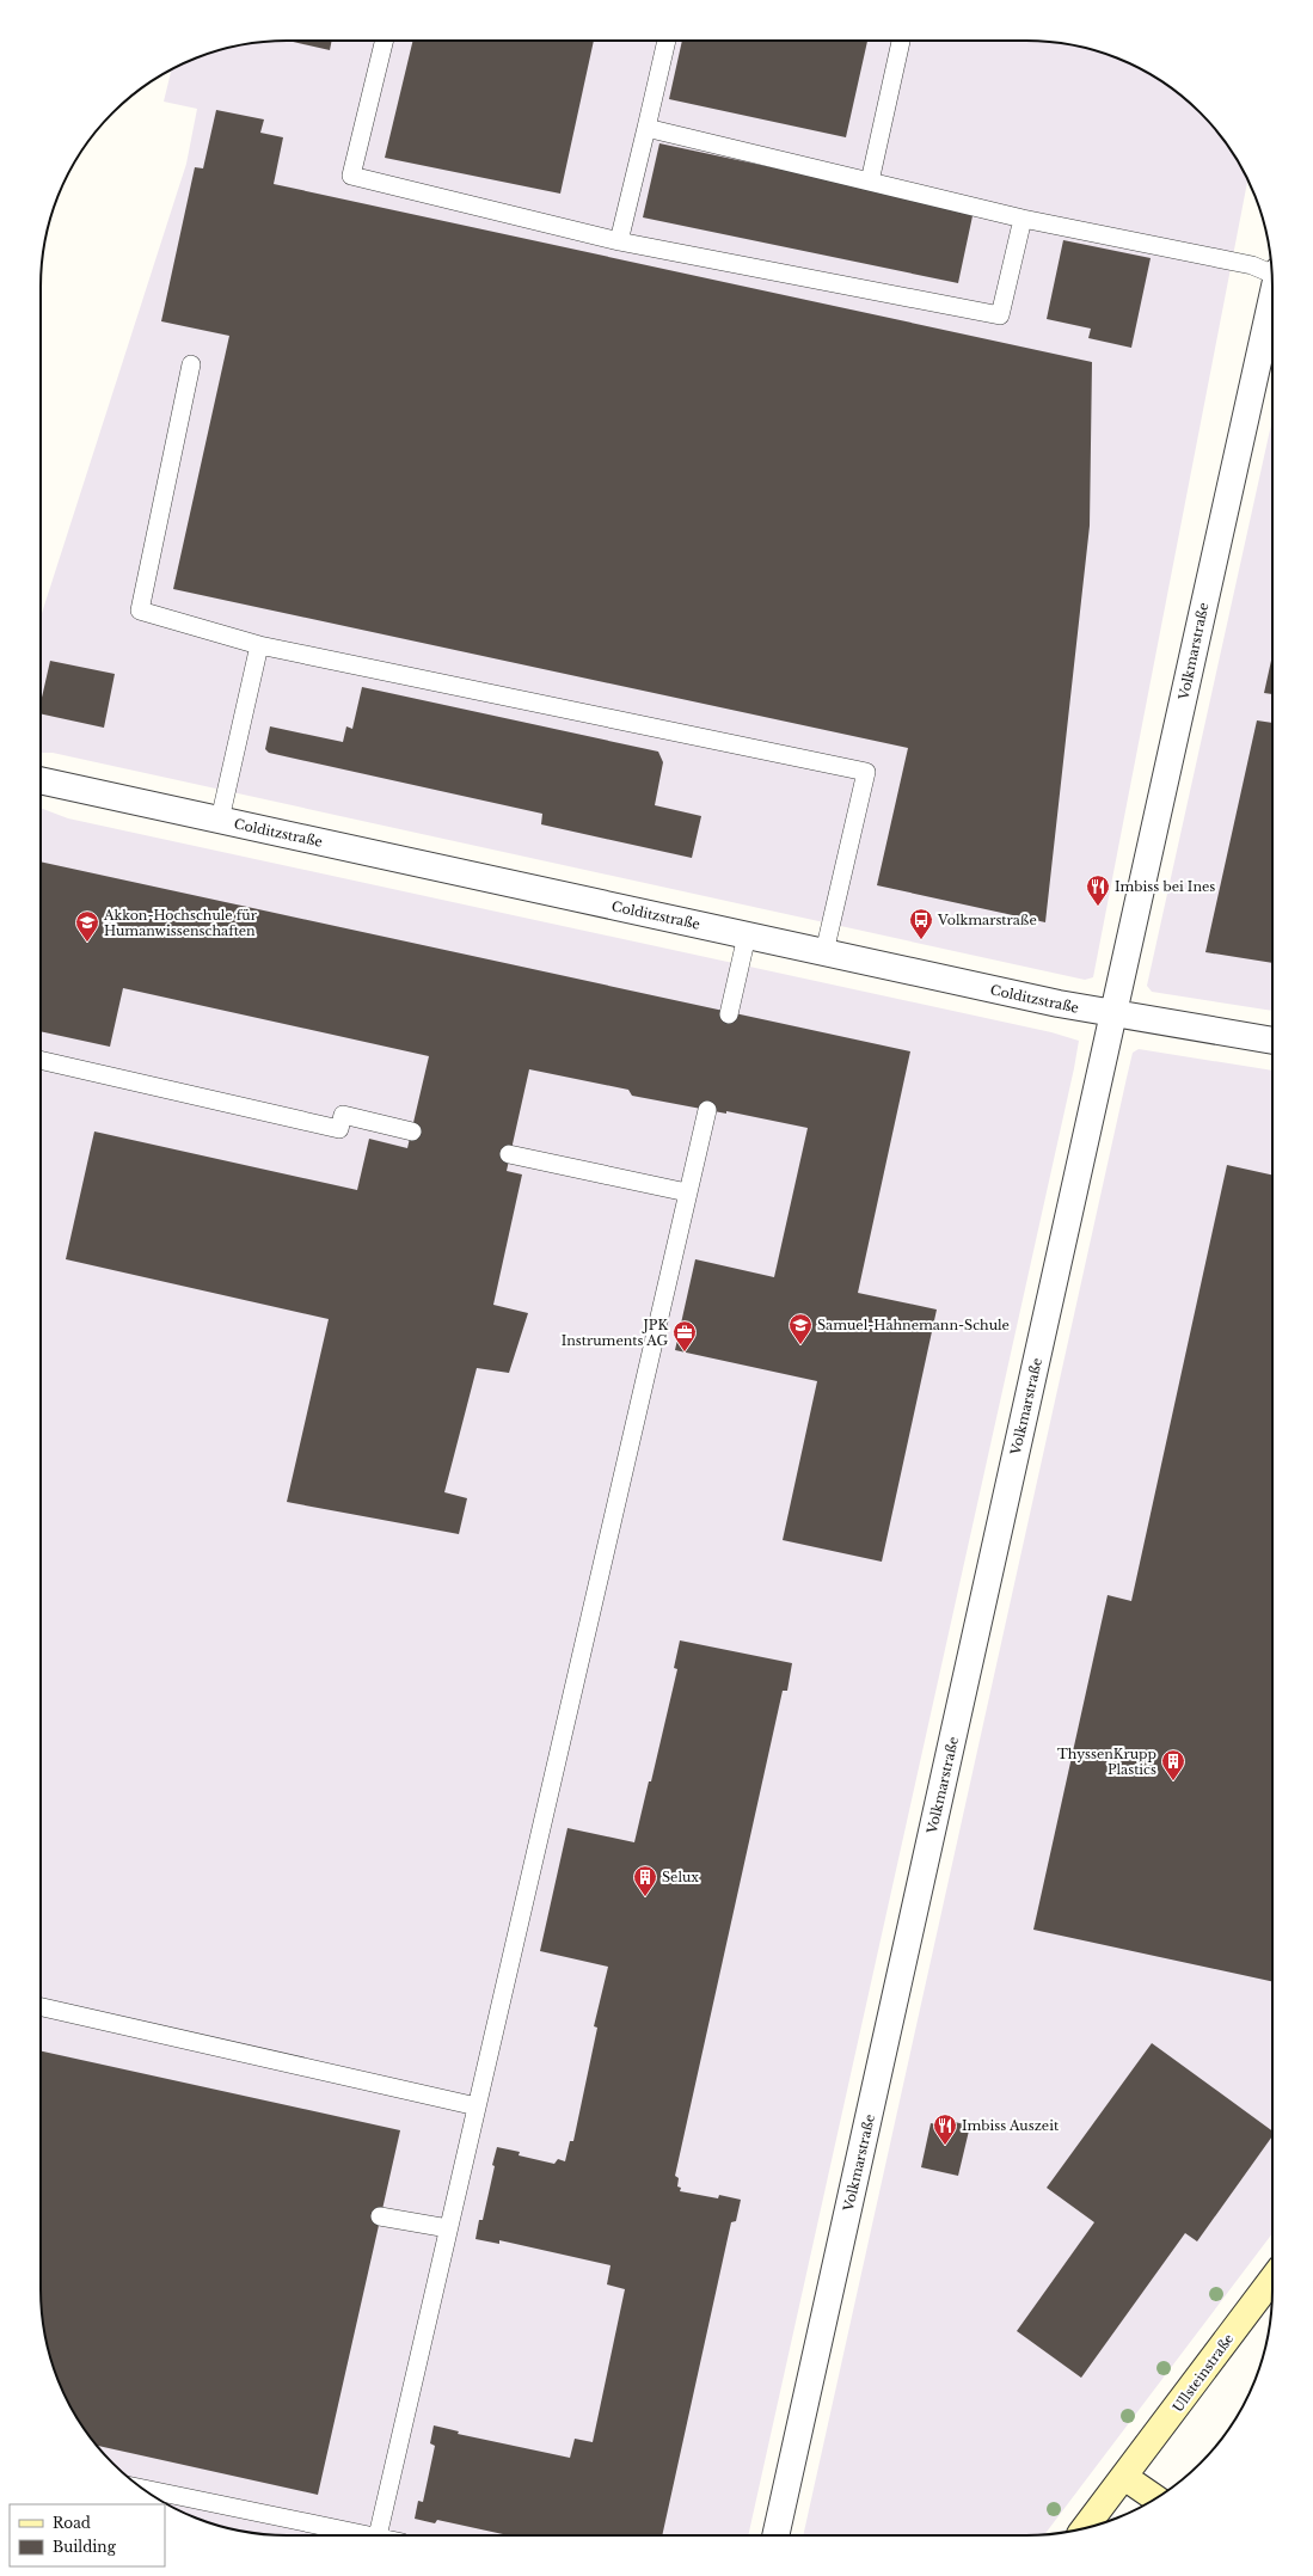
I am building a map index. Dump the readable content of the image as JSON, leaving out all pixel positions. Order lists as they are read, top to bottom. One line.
{"streets":{"street":["Volkmarstraße","Colditzstraße","Ullsteinstraße"]},"crossings":[["Volkmarstraße","Colditzstraße"]],"places":{"restaurant":["Imbiss bei Ines","Imbiss Auszeit"],"bus stop":["Volkmarstraße"],"school or university":["Akkon-Hochschule für Humanwissenschaften","Samuel-Hahnemann-Schule"],"office":["JPK Instruments AG"],"building":["ThyssenKrupp Plastics","Selux"]},"legend":["Road","Building"]}
